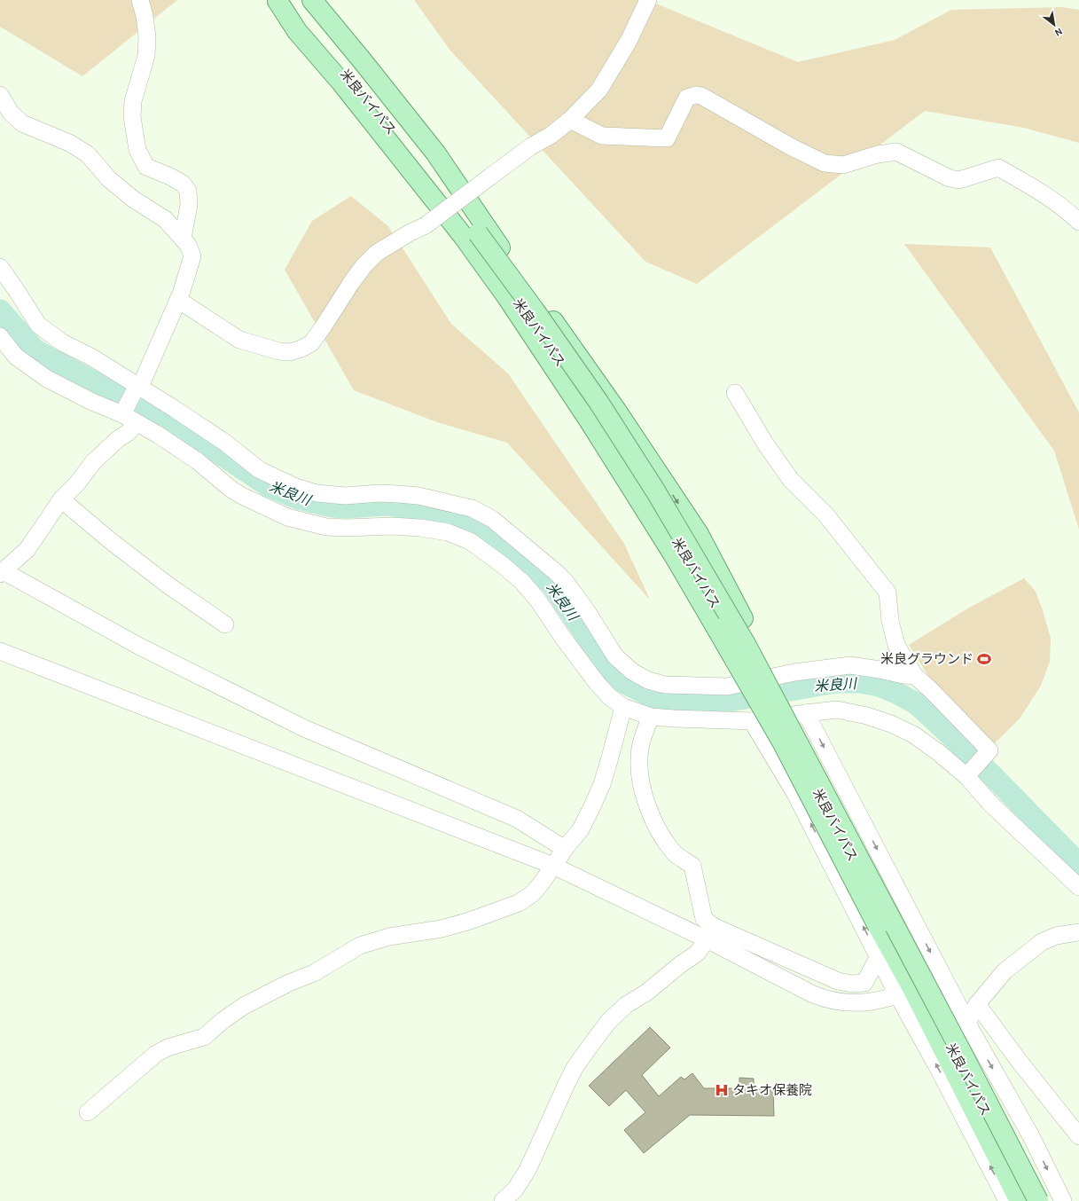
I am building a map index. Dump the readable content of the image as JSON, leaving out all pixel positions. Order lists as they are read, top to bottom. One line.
{"streets":{"main road":["米良バイパス"]},"water":["米良川"],"places":{"sports":["米良グラウンド"],"hospital":["タキオ保養院"]},"north":"bottom right"}
